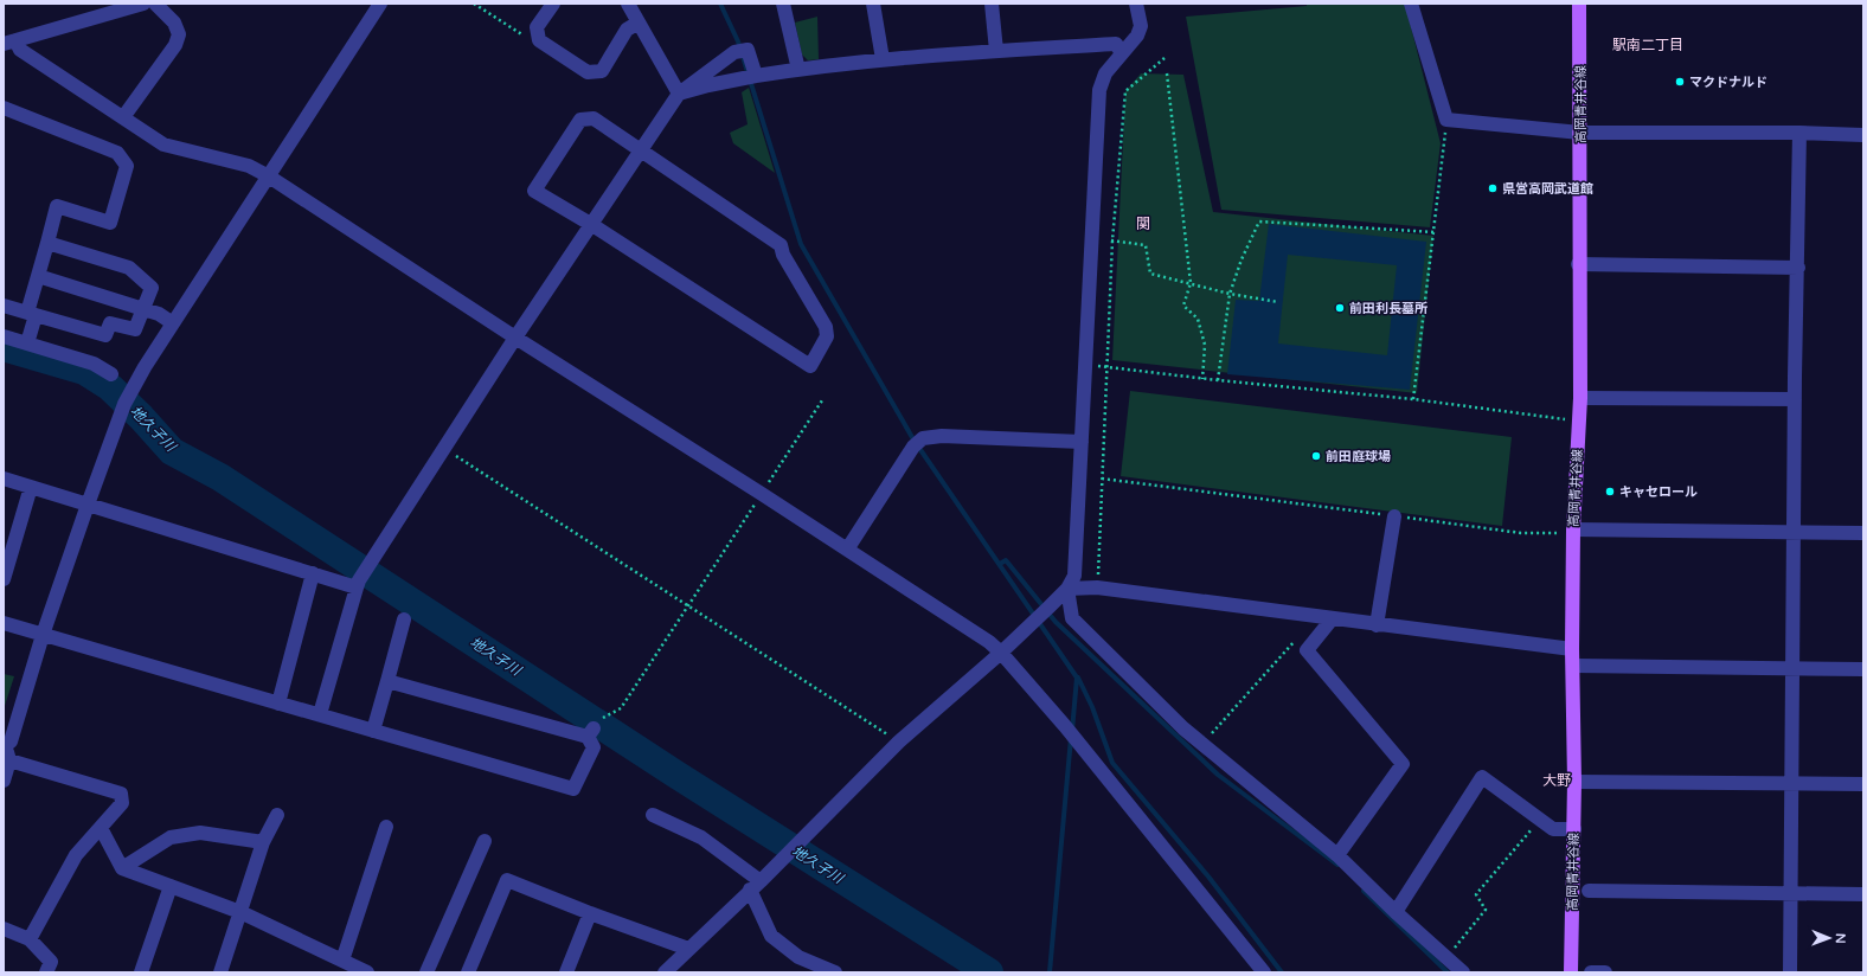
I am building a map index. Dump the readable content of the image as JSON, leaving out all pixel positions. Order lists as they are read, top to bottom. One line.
{"streets":{"main road":["高岡青井谷線"]},"districts":["駅南二丁目","関","大野"],"water":["地久子川"],"places":["マクドナルド","県営高岡武道館","前田利長墓所","前田庭球場","キャセロール"],"north":"right"}
